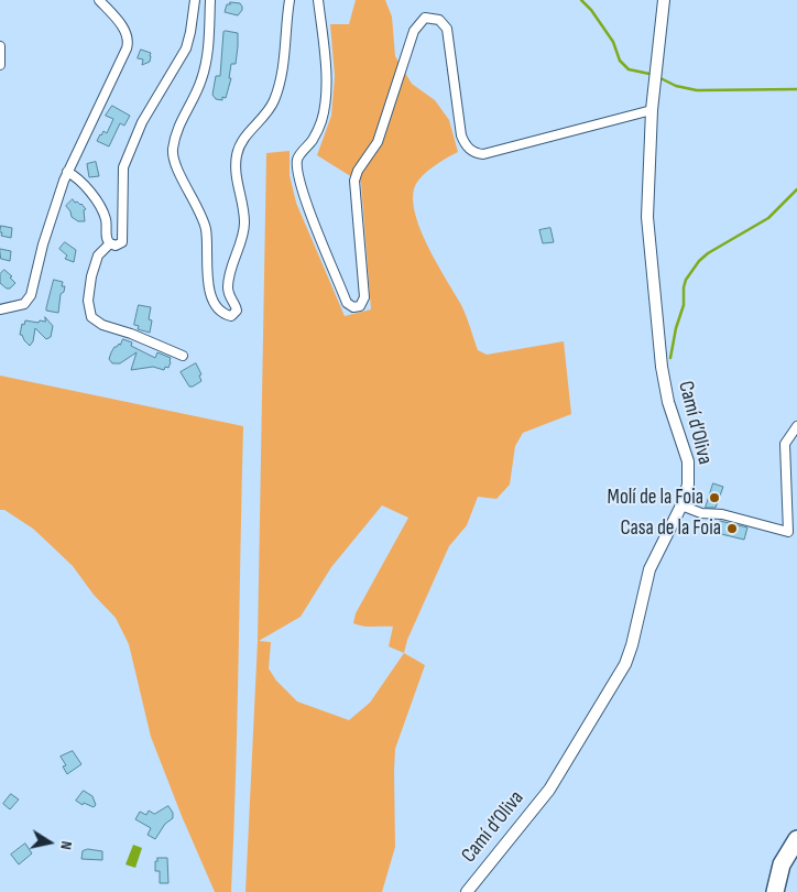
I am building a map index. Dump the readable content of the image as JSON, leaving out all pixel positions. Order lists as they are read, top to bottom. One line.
{"streets":{"street":["Camí d’Oliva"]},"places":["Molí de la Foia","Casa de la Foia"],"north":"right"}
